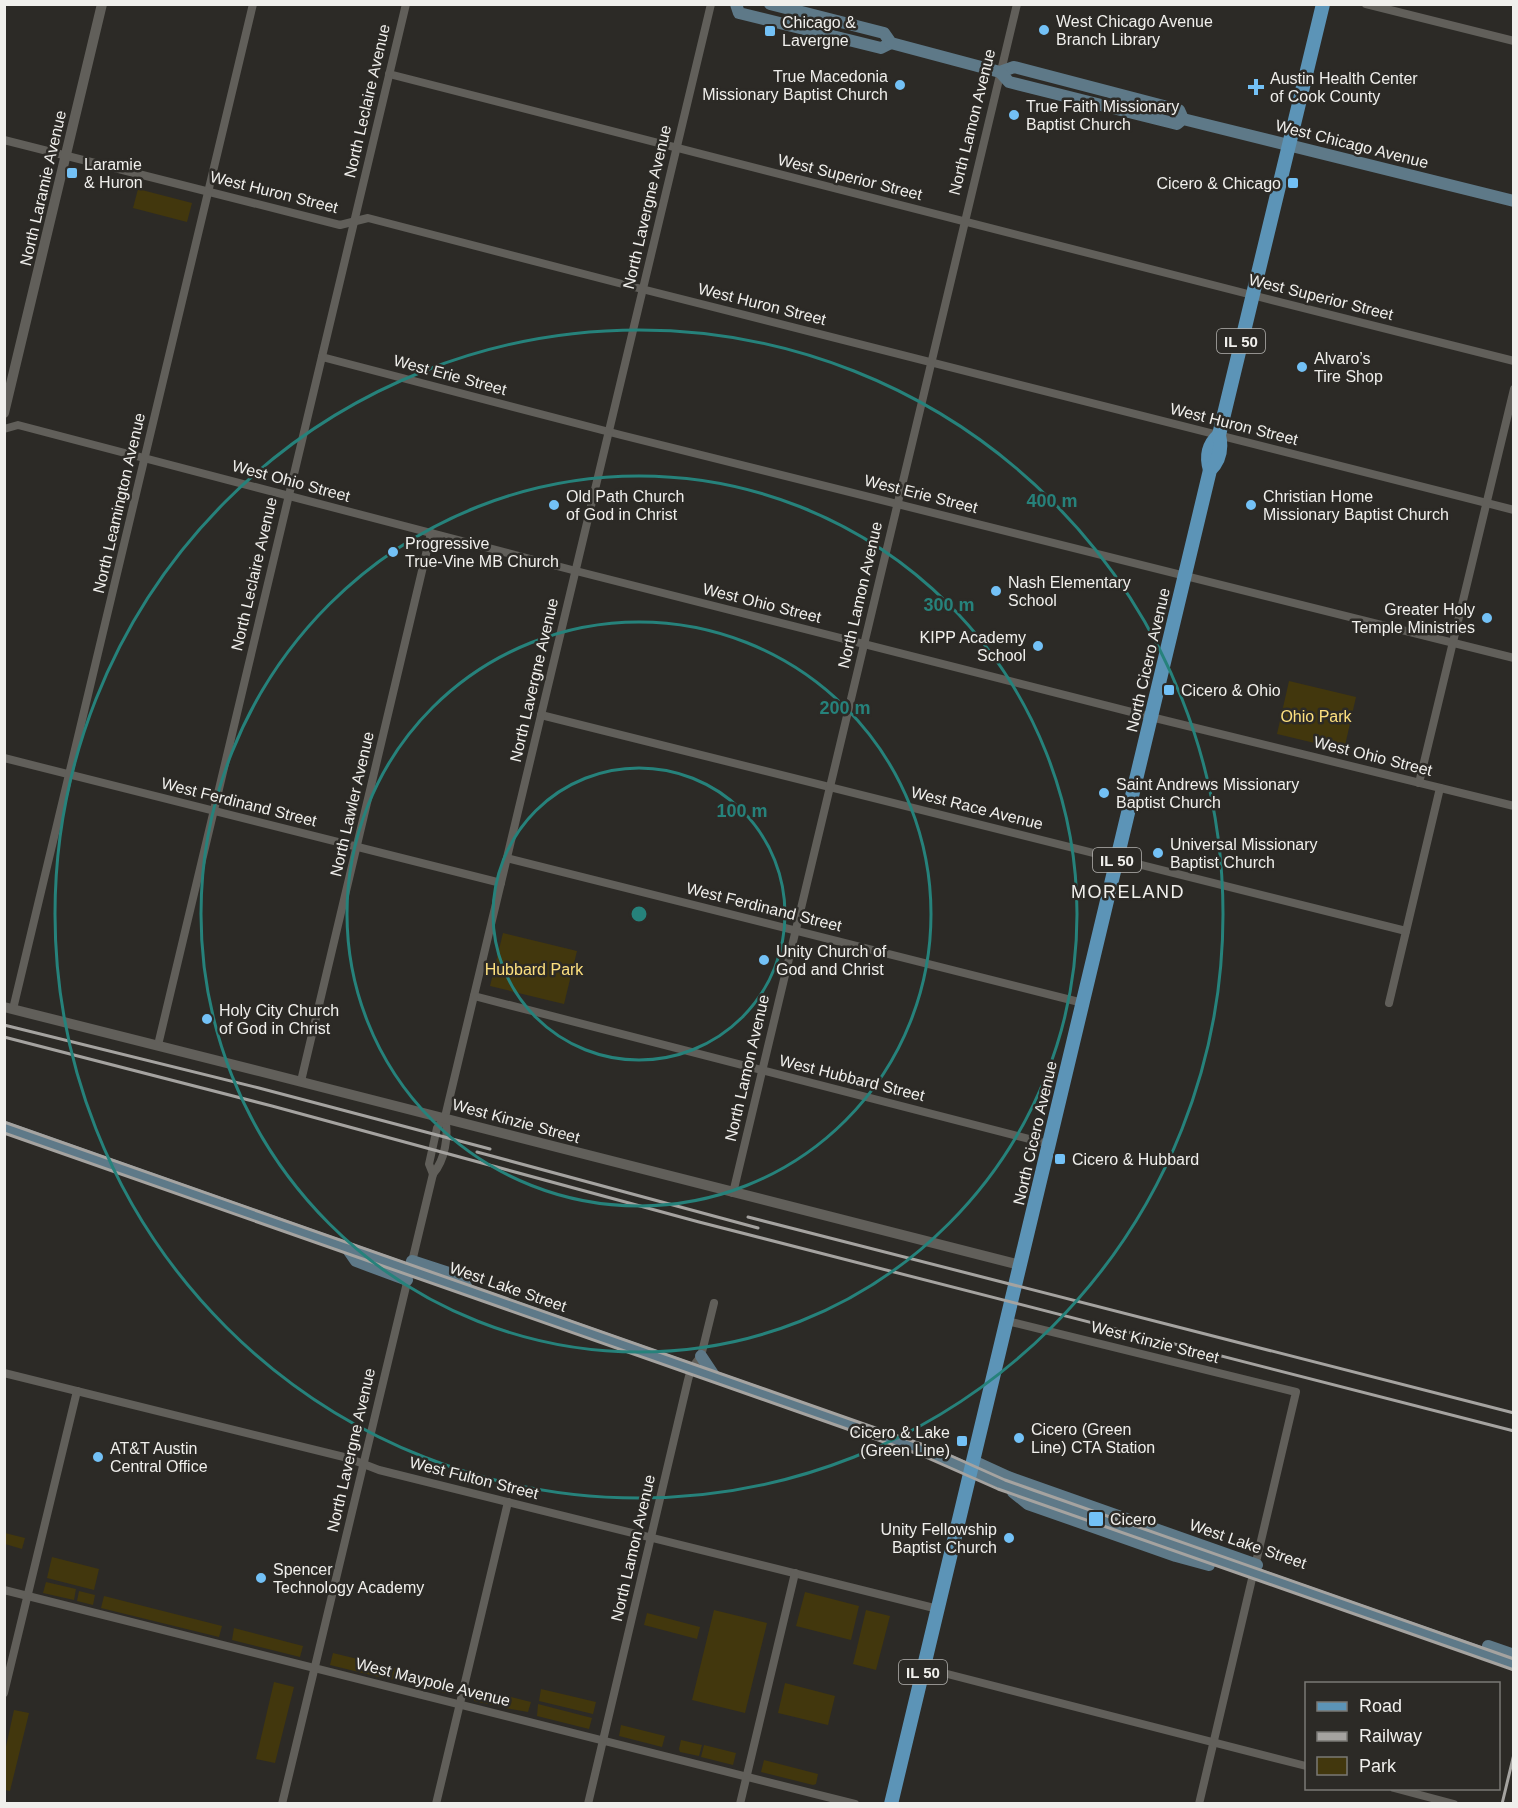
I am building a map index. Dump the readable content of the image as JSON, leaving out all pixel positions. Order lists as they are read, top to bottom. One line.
{"streets":{"main road":["West Chicago Avenue","IL 50","North Cicero Avenue","West Lake Street"],"street":["North Leclaire Avenue","North Lamon Avenue","West Superior Street","North Laramie Avenue","West Huron Street","North Lavergne Avenue","West Erie Street","West Ohio Street","North Leamington Avenue","West Ferdinand Street","North Lawler Avenue","West Race Avenue","West Hubbard Street","West Kinzie Street","West Fulton Street","West Maypole Avenue"]},"crossings":[["North Leclaire Avenue","West Superior Street"],["North Leclaire Avenue","West Huron Street"],["North Leclaire Avenue","West Erie Street"],["North Leclaire Avenue","West Ohio Street"],["North Leclaire Avenue","West Ferdinand Street"],["North Leclaire Avenue","West Kinzie Street"],["North Lamon Avenue","West Chicago Avenue"],["North Lamon Avenue","West Superior Street"],["North Lamon Avenue","West Huron Street"],["North Lamon Avenue","West Erie Street"],["North Lamon Avenue","West Ohio Street"],["North Lamon Avenue","West Ferdinand Street"],["North Lamon Avenue","West Race Avenue"],["North Lamon Avenue","West Hubbard Street"],["North Lamon Avenue","West Kinzie Street"],["North Lamon Avenue","West Lake Street"],["North Lamon Avenue","West Fulton Street"],["North Lamon Avenue","West Maypole Avenue"],["West Chicago Avenue","North Cicero Avenue"],["West Superior Street","North Lavergne Avenue"],["West Superior Street","North Cicero Avenue"],["North Laramie Avenue","West Huron Street"],["West Huron Street","North Lavergne Avenue"],["West Huron Street","North Leamington Avenue"],["West Huron Street","North Cicero Avenue"],["North Lavergne Avenue","West Erie Street"],["North Lavergne Avenue","West Ohio Street"],["North Lavergne Avenue","West Ferdinand Street"],["North Lavergne Avenue","West Race Avenue"],["North Lavergne Avenue","West Hubbard Street"],["North Lavergne Avenue","West Kinzie Street"],["North Lavergne Avenue","West Lake Street"],["North Lavergne Avenue","West Fulton Street"],["North Lavergne Avenue","West Maypole Avenue"],["West Erie Street","North Cicero Avenue"],["West Ohio Street","North Leamington Avenue"],["West Ohio Street","North Cicero Avenue"],["West Ohio Street","North Lawler Avenue"],["North Leamington Avenue","West Ferdinand Street"],["North Leamington Avenue","West Kinzie Street"],["North Cicero Avenue","West Ferdinand Street"],["North Cicero Avenue","West Race Avenue"],["North Cicero Avenue","West Hubbard Street"],["North Cicero Avenue","West Kinzie Street"],["North Cicero Avenue","West Lake Street"],["North Cicero Avenue","West Fulton Street"],["West Ferdinand Street","North Lawler Avenue"],["North Lawler Avenue","West Kinzie Street"],["West Kinzie Street","West Lake Street"]],"districts":["MORELAND"],"parks":["Ohio Park","Hubbard Park"],"places":{"other":["West Chicago Avenue Branch Library","True Macedonia Missionary Baptist Church","True Faith Missionary Baptist Church","Alvaro’s Tire Shop","Old Path Church of God in Christ","Christian Home Missionary Baptist Church","Progressive True-Vine MB Church","Nash Elementary School","Greater Holy Temple Ministries","KIPP Academy School","Saint Andrews Missionary Baptist Church","Universal Missionary Baptist Church","Unity Church of God and Christ","Holy City Church of God in Christ","Cicero (Green Line) CTA Station","AT&T Austin Central Office","Unity Fellowship Baptist Church","Spencer Technology Academy"],"transit":["Chicago & Lavergne","Laramie & Huron","Cicero & Chicago","Cicero & Ohio","Cicero & Hubbard","Cicero & Lake (Green Line)","Cicero"],"health":["Austin Health Center of Cook County"]},"legend":["Road","Railway","Park"],"rings":["400 m","300 m","200 m","100 m"]}
